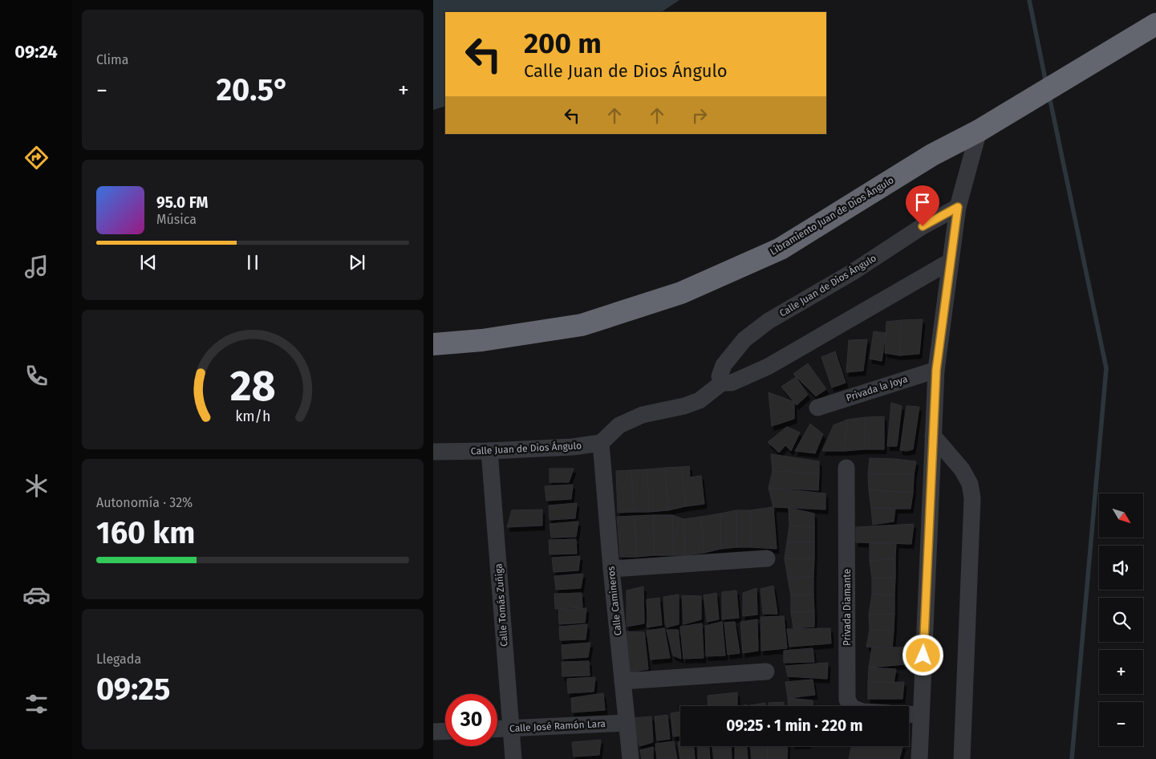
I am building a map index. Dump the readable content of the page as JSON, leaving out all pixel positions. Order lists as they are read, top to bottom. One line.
{"streets":{"highway":["Libramiento Juan de Dios Ángulo"],"street":["Calle Juan de Dios Ángulo","Privada la Joya","Calle Camineros","Calle Tomás Zuñiga","Privada Diamante","Calle José Ramón Lara"]},"crossings":[["Calle Juan de Dios Ángulo","Calle Camineros"],["Calle Juan de Dios Ángulo","Calle Tomás Zuñiga"],["Calle Camineros","Calle José Ramón Lara"],["Calle Tomás Zuñiga","Calle José Ramón Lara"]],"north":"bottom right","page":{"tabs":"09:24","tile":["Clima",["Autonomía · 32%","160 km"],["Llegada","09:25"]],"turn":["200 m","Calle Juan de Dios Ángulo"],"heat":["−","20.5°","+"],"song":["95.0 FM","Música"],"map_buttons":["+","−"],"limit":"30","trip":"09:25 · 1 min · 220 m","gauge":["28","km/h"]}}
